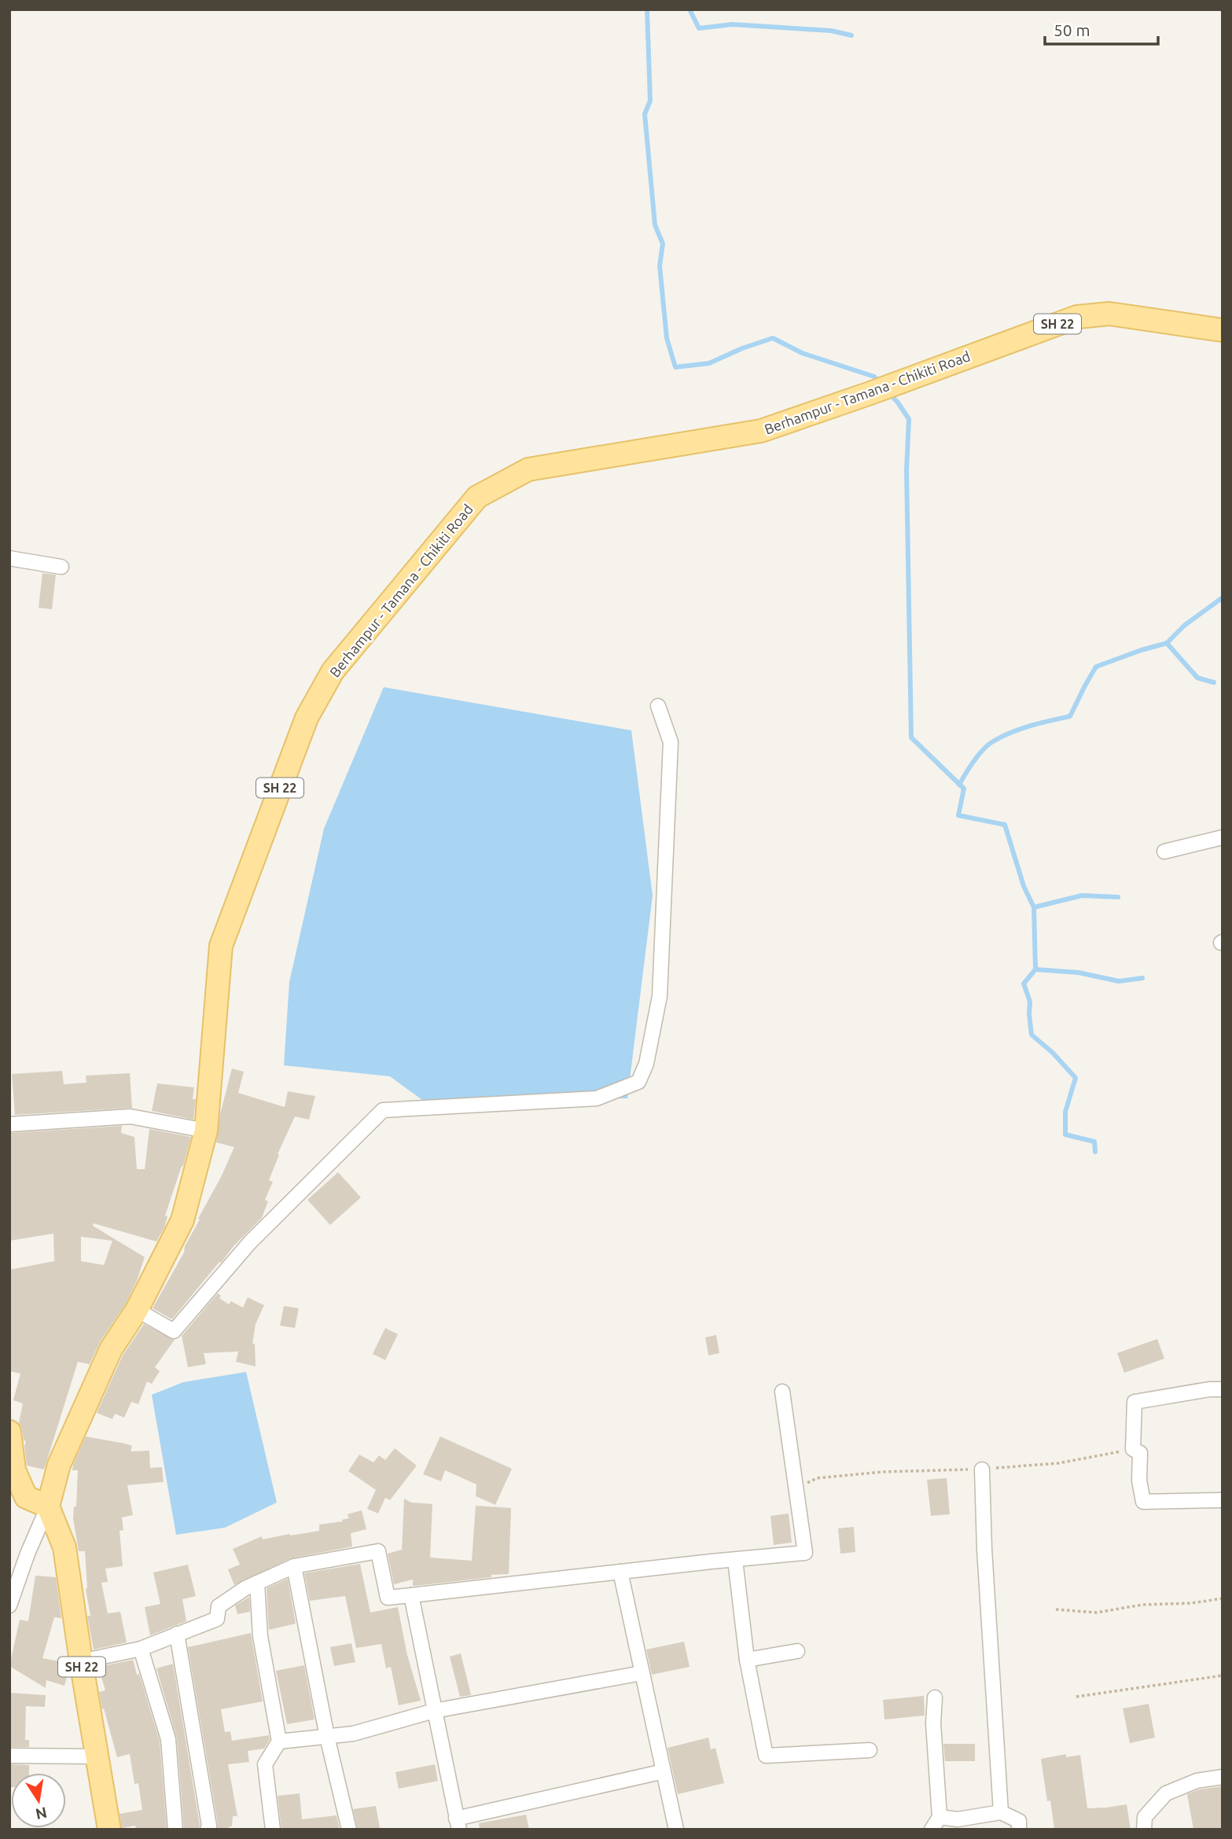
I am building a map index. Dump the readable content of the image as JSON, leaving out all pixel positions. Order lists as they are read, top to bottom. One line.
{"streets":{"main road":["SH 22","Berhampur - Tamana - Chikiti Road"]},"crossings":[["SH 22","Berhampur - Tamana - Chikiti Road"]],"scale_bar":"50 m","north":"bottom"}
